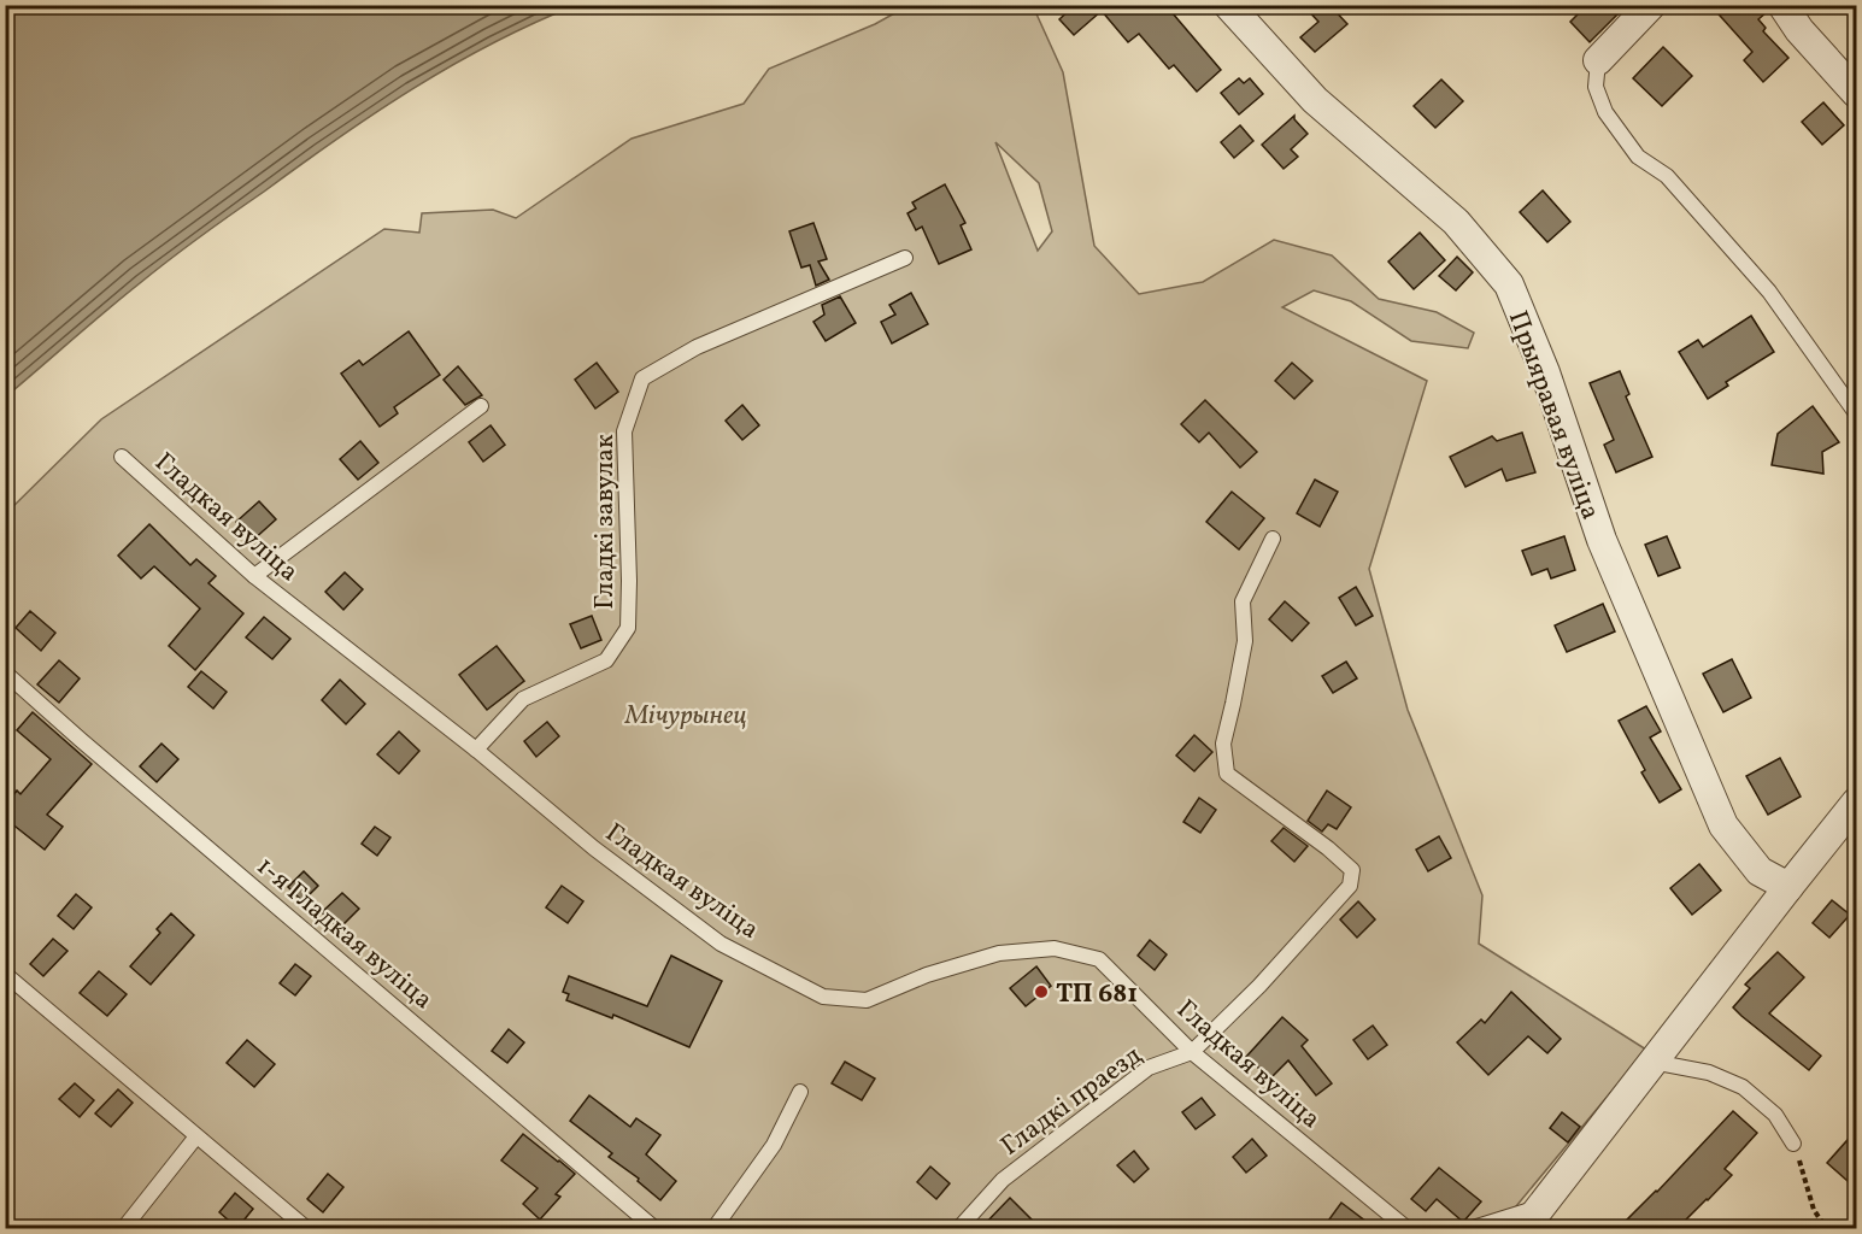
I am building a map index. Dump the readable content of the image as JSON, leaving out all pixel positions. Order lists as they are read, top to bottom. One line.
{"streets":{"street":["Прыяравая вуліца"],"lane":["Гладкая вуліца","Гладкі завулак","1-я Гладкая вуліца","Гладкі праезд"]},"crossings":[["Гладкая вуліца","Гладкі завулак"],["Гладкая вуліца","Гладкі праезд"]],"parks":["Мічурынец"],"places":["ТП 681"]}
